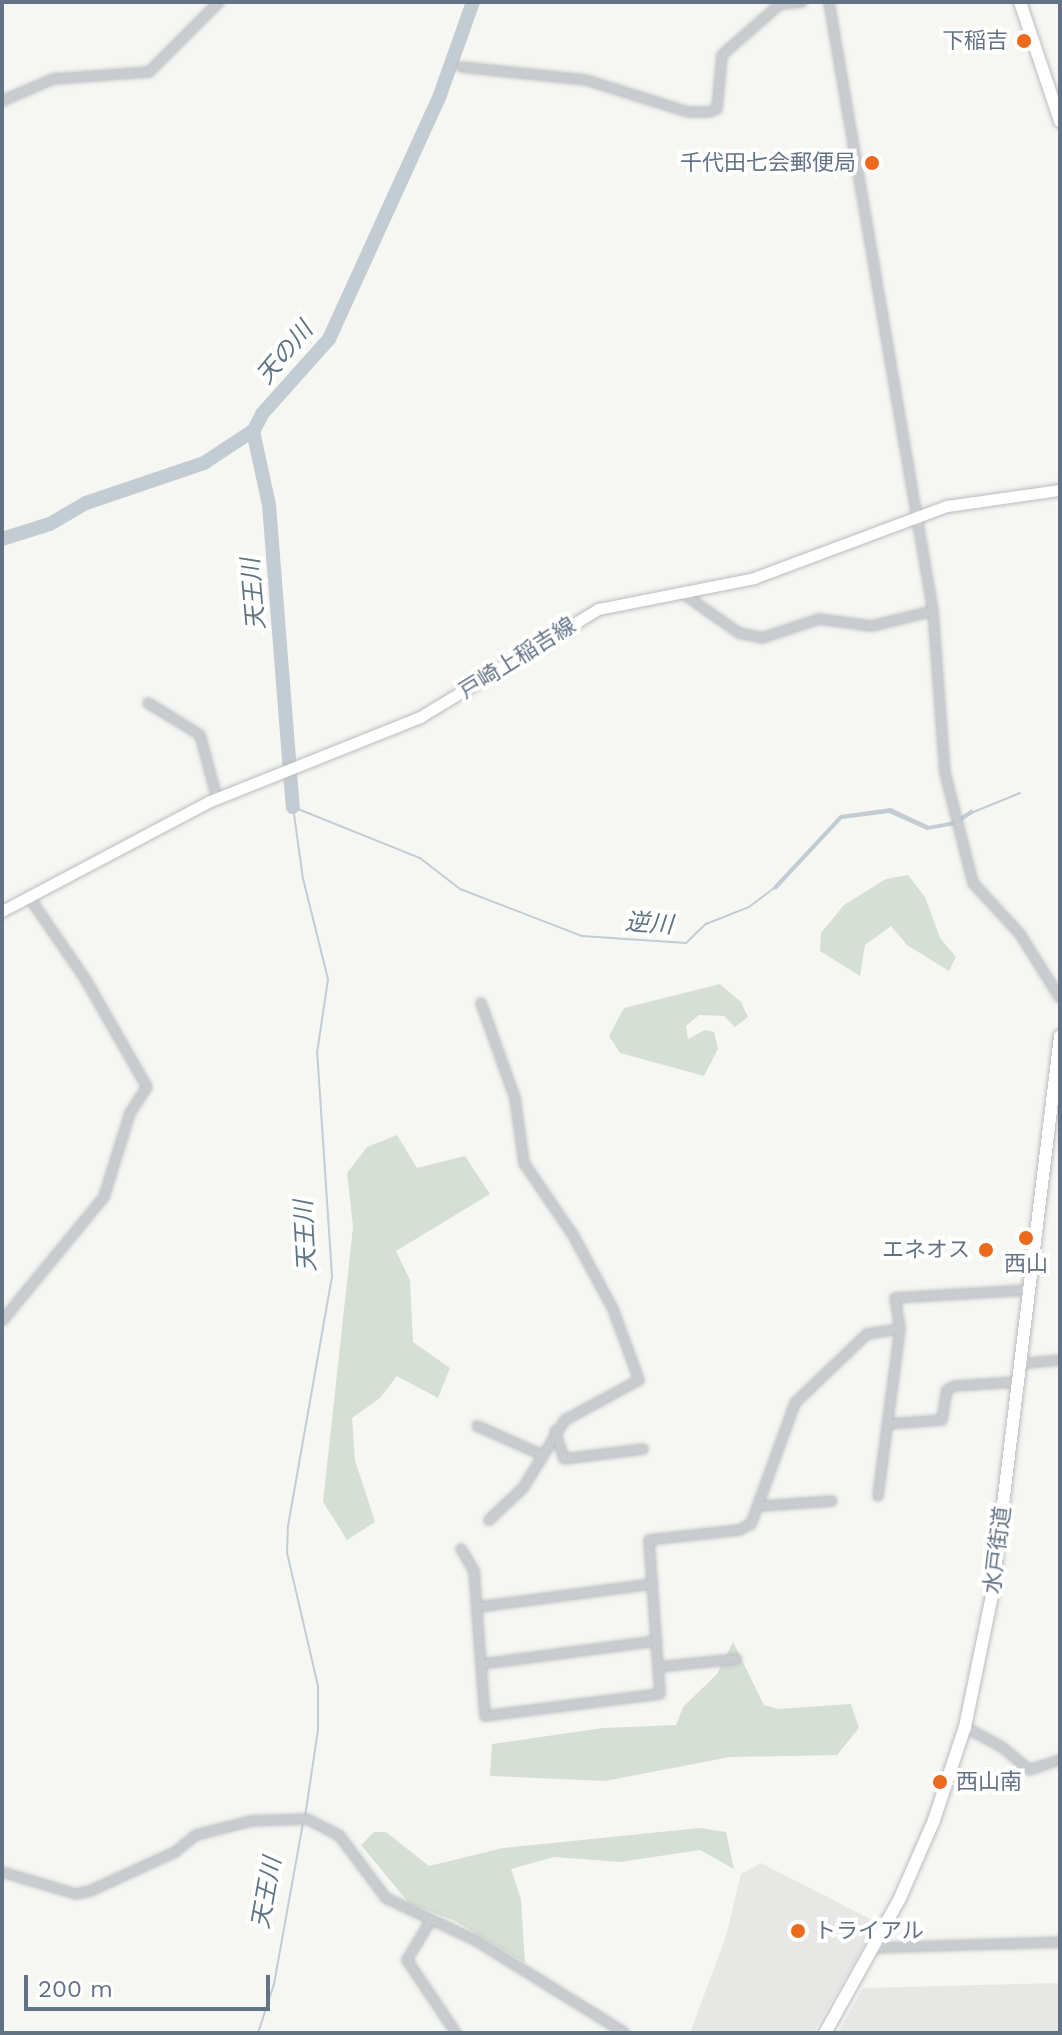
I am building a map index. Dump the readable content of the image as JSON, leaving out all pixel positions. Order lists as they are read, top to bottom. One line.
{"streets":{"highway":["水戸街道"],"main road":["戸崎上稲吉線"]},"water":["天の川","天王川","逆川"],"places":["下稲吉","千代田七会郵便局","西山","エネオス","西山南","トライアル"],"scale_bar":"200 m"}
